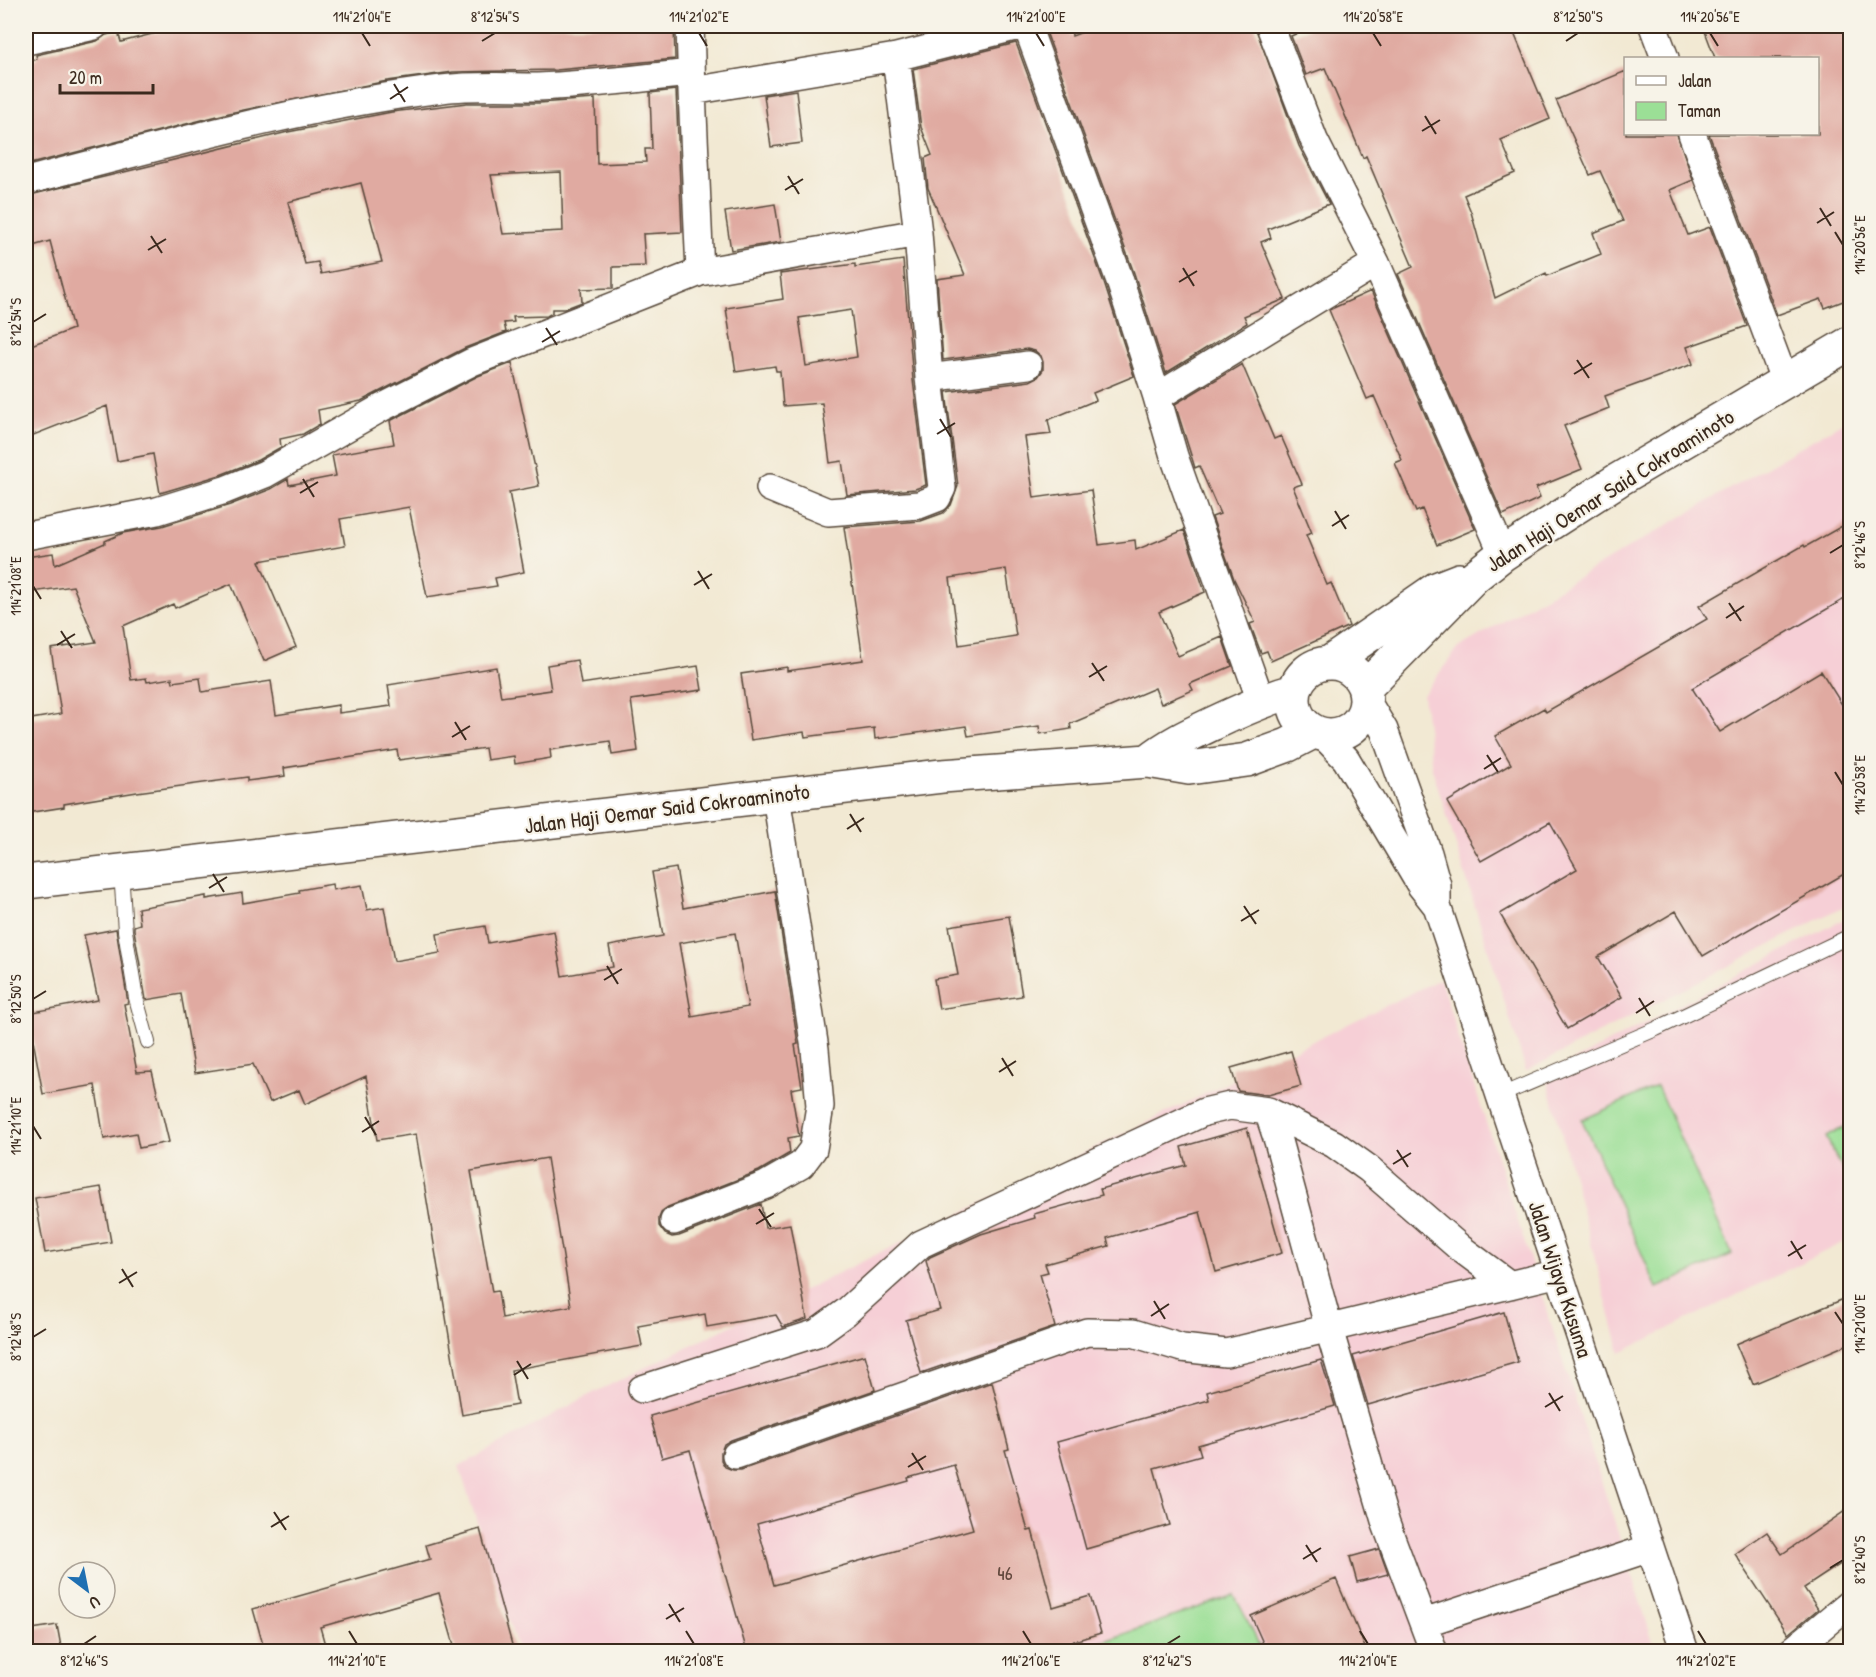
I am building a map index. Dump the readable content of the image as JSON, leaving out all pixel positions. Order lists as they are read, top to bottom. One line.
{"streets":{"main road":["Jalan Haji Oemar Said Cokroaminoto"],"street":["Jalan Wijaya Kusuma"]},"house_numbers":["46"],"legend":["Jalan","Taman"],"scale_bar":"20 m","north":"bottom right","coordinates":["114°21'04\"E","8°12'54\"S","114°21'02\"E","114°21'00\"E","114°20'58\"E","8°12'50\"S","114°20'56\"E","8°12'46\"S","114°21'08\"E","114°21'10\"E","8°12'48\"S","8°12'40\"S","114°21'06\"E","8°12'42\"S"]}
